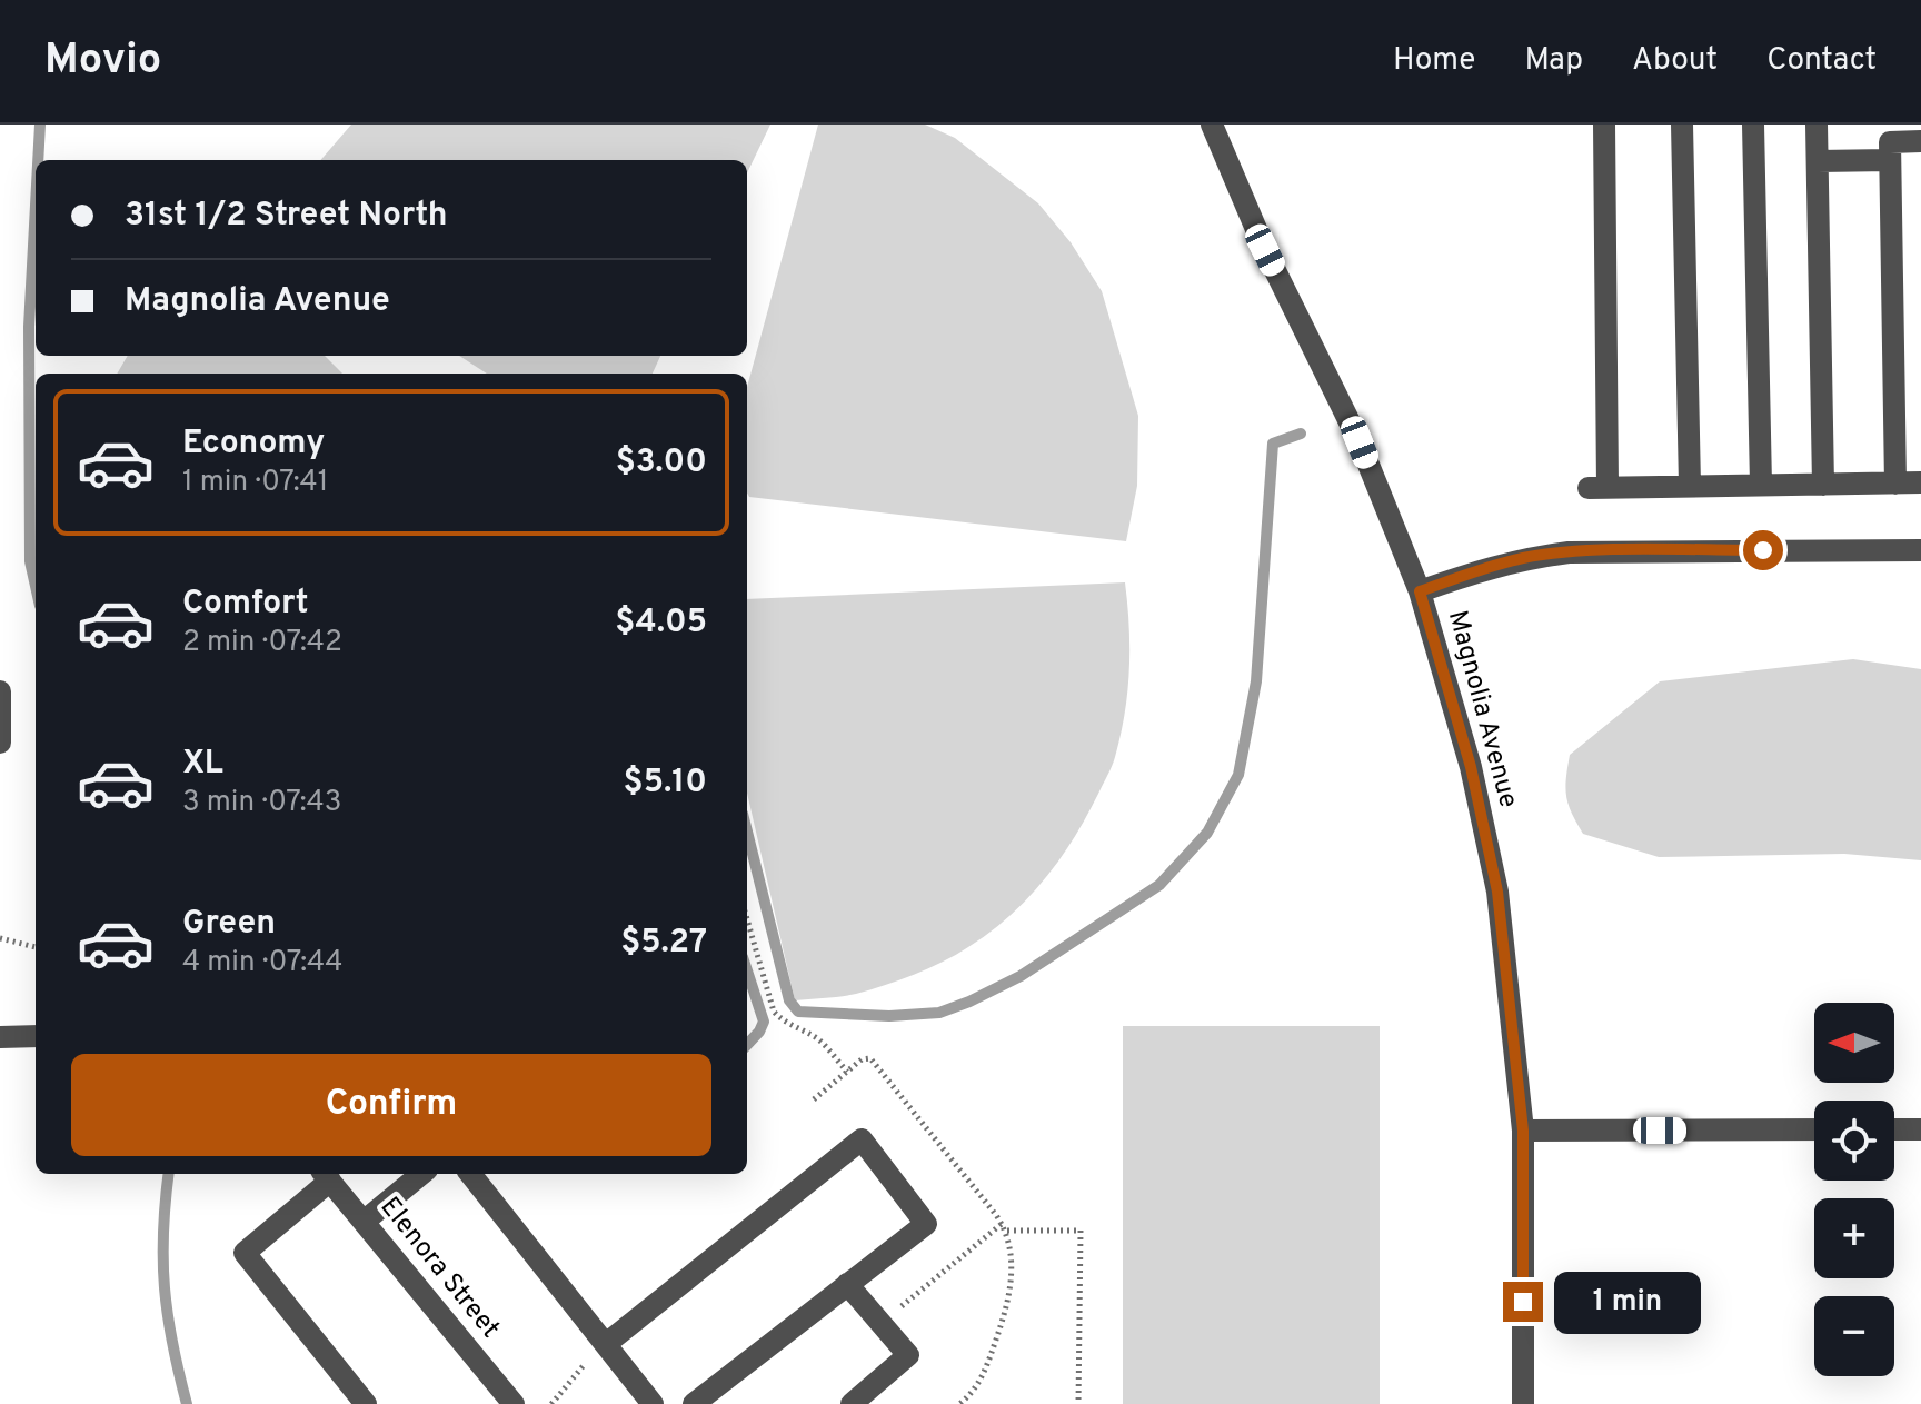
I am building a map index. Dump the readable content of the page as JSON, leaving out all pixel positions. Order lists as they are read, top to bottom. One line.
{"streets":{"street":["Magnolia Avenue","Elenora Street"]},"north":"left","page":{"header":"Movio","nav":["Home","Map","About","Contact"],"banner":["31st 1/2 Street North","Magnolia Avenue"],"list":[{"name":"Economy","note":"1 min · 07:41","value":"$3.00"},{"name":"Comfort","note":"2 min · 07:42","value":"$4.05"},{"name":"XL","note":"3 min · 07:43","value":"$5.10"},{"name":"Green","note":"4 min · 07:44","value":"$5.27"}],"map_buttons":["+","−"],"buttons":"Confirm","bubble":"1 min"}}
